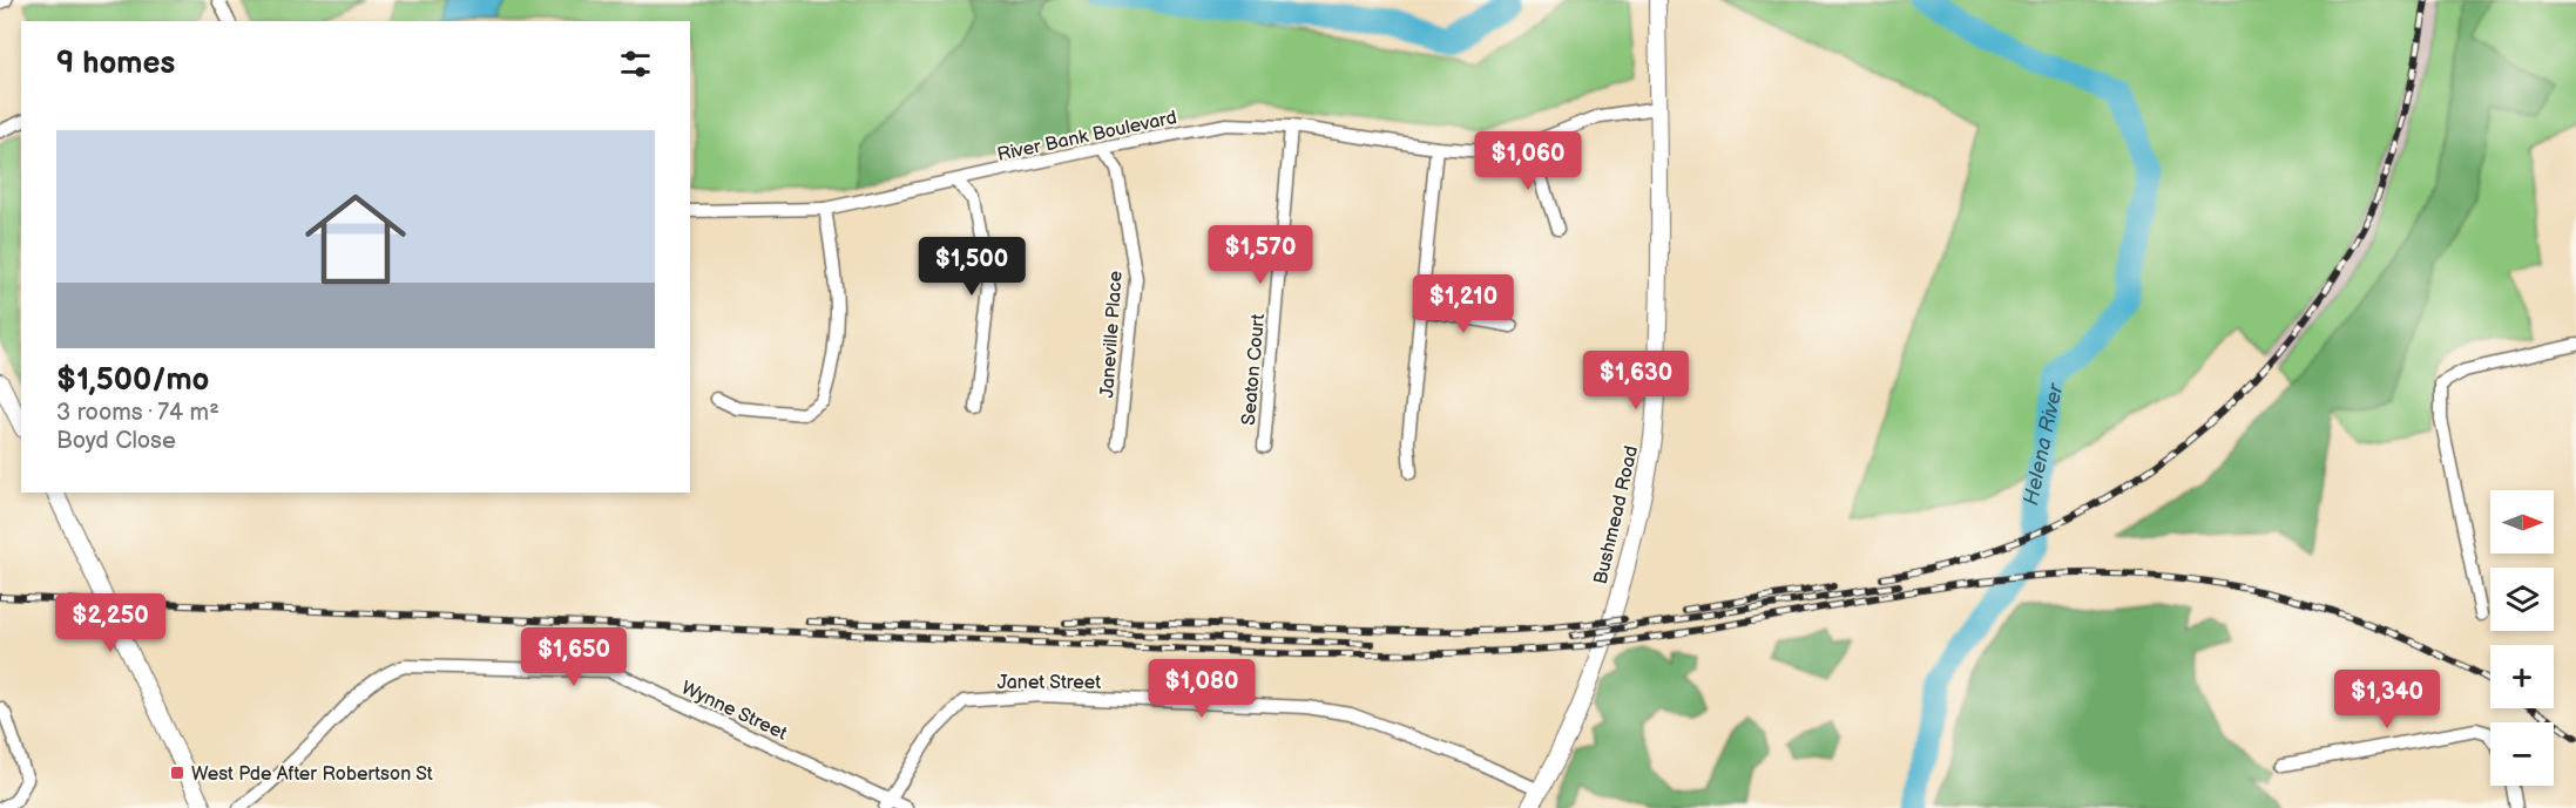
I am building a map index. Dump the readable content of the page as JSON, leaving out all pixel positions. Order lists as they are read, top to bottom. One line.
{"streets":{"main road":["Bushmead Road"],"street":["River Bank Boulevard","Janeville Place","Seaton Court","Janet Street","Wynne Street"]},"crossings":[["River Bank Boulevard","Janeville Place"],["River Bank Boulevard","Seaton Court"],["River Bank Boulevard","Bushmead Road"],["Bushmead Road","Janet Street"],["Janet Street","Wynne Street"]],"water":["Helena River"],"places":{"transit":["West Pde After Robertson St"]},"north":"right","page":{"heading":"9 homes","list":[{"name":"$1,500/mo","note":"3 rooms · 74 m² · Boyd Close"}],"price":["$1,060","$1,570","$1,500","$1,210","$1,630","$2,250","$1,650","$1,080","$1,340"],"map_buttons":["+","−"]}}
